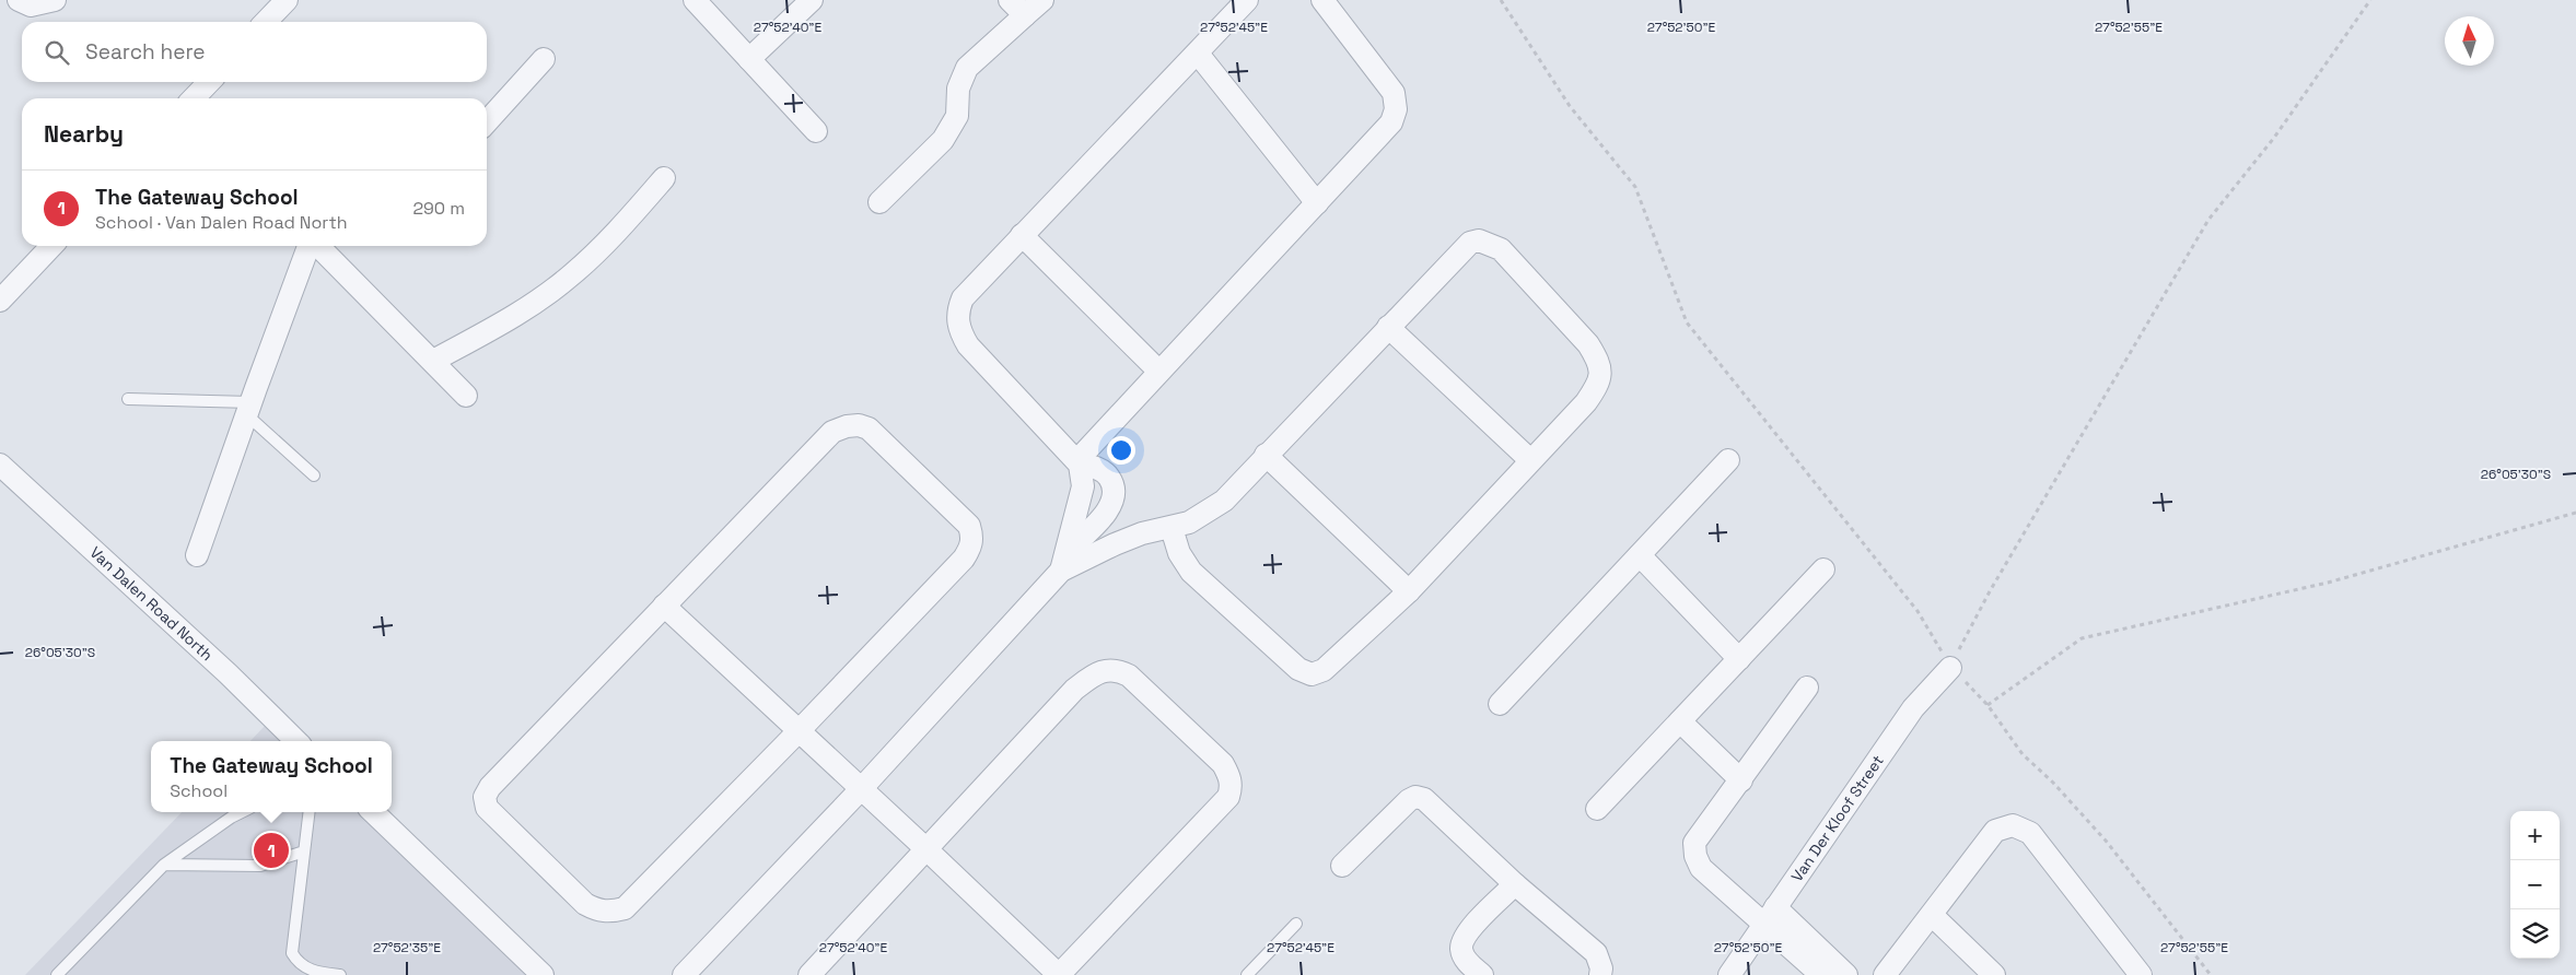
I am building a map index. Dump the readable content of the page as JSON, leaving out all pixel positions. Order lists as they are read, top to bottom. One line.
{"streets":{"street":["Van Dalen Road North","Van Der Kloof Street"]},"north":"top","page":{"search":"Search here","heading":"Nearby","list":[{"mark":"1","name":"The Gateway School","note":"School · Van Dalen Road North","value":"290 m"}],"popup":["The Gateway School","School"],"map_buttons":["+","−"],"pins":"1"},"coordinates":["27°52'40\"E","27°52'45\"E","27°52'50\"E","27°52'55\"E","26°05'30\"S","27°52'35\"E"]}
